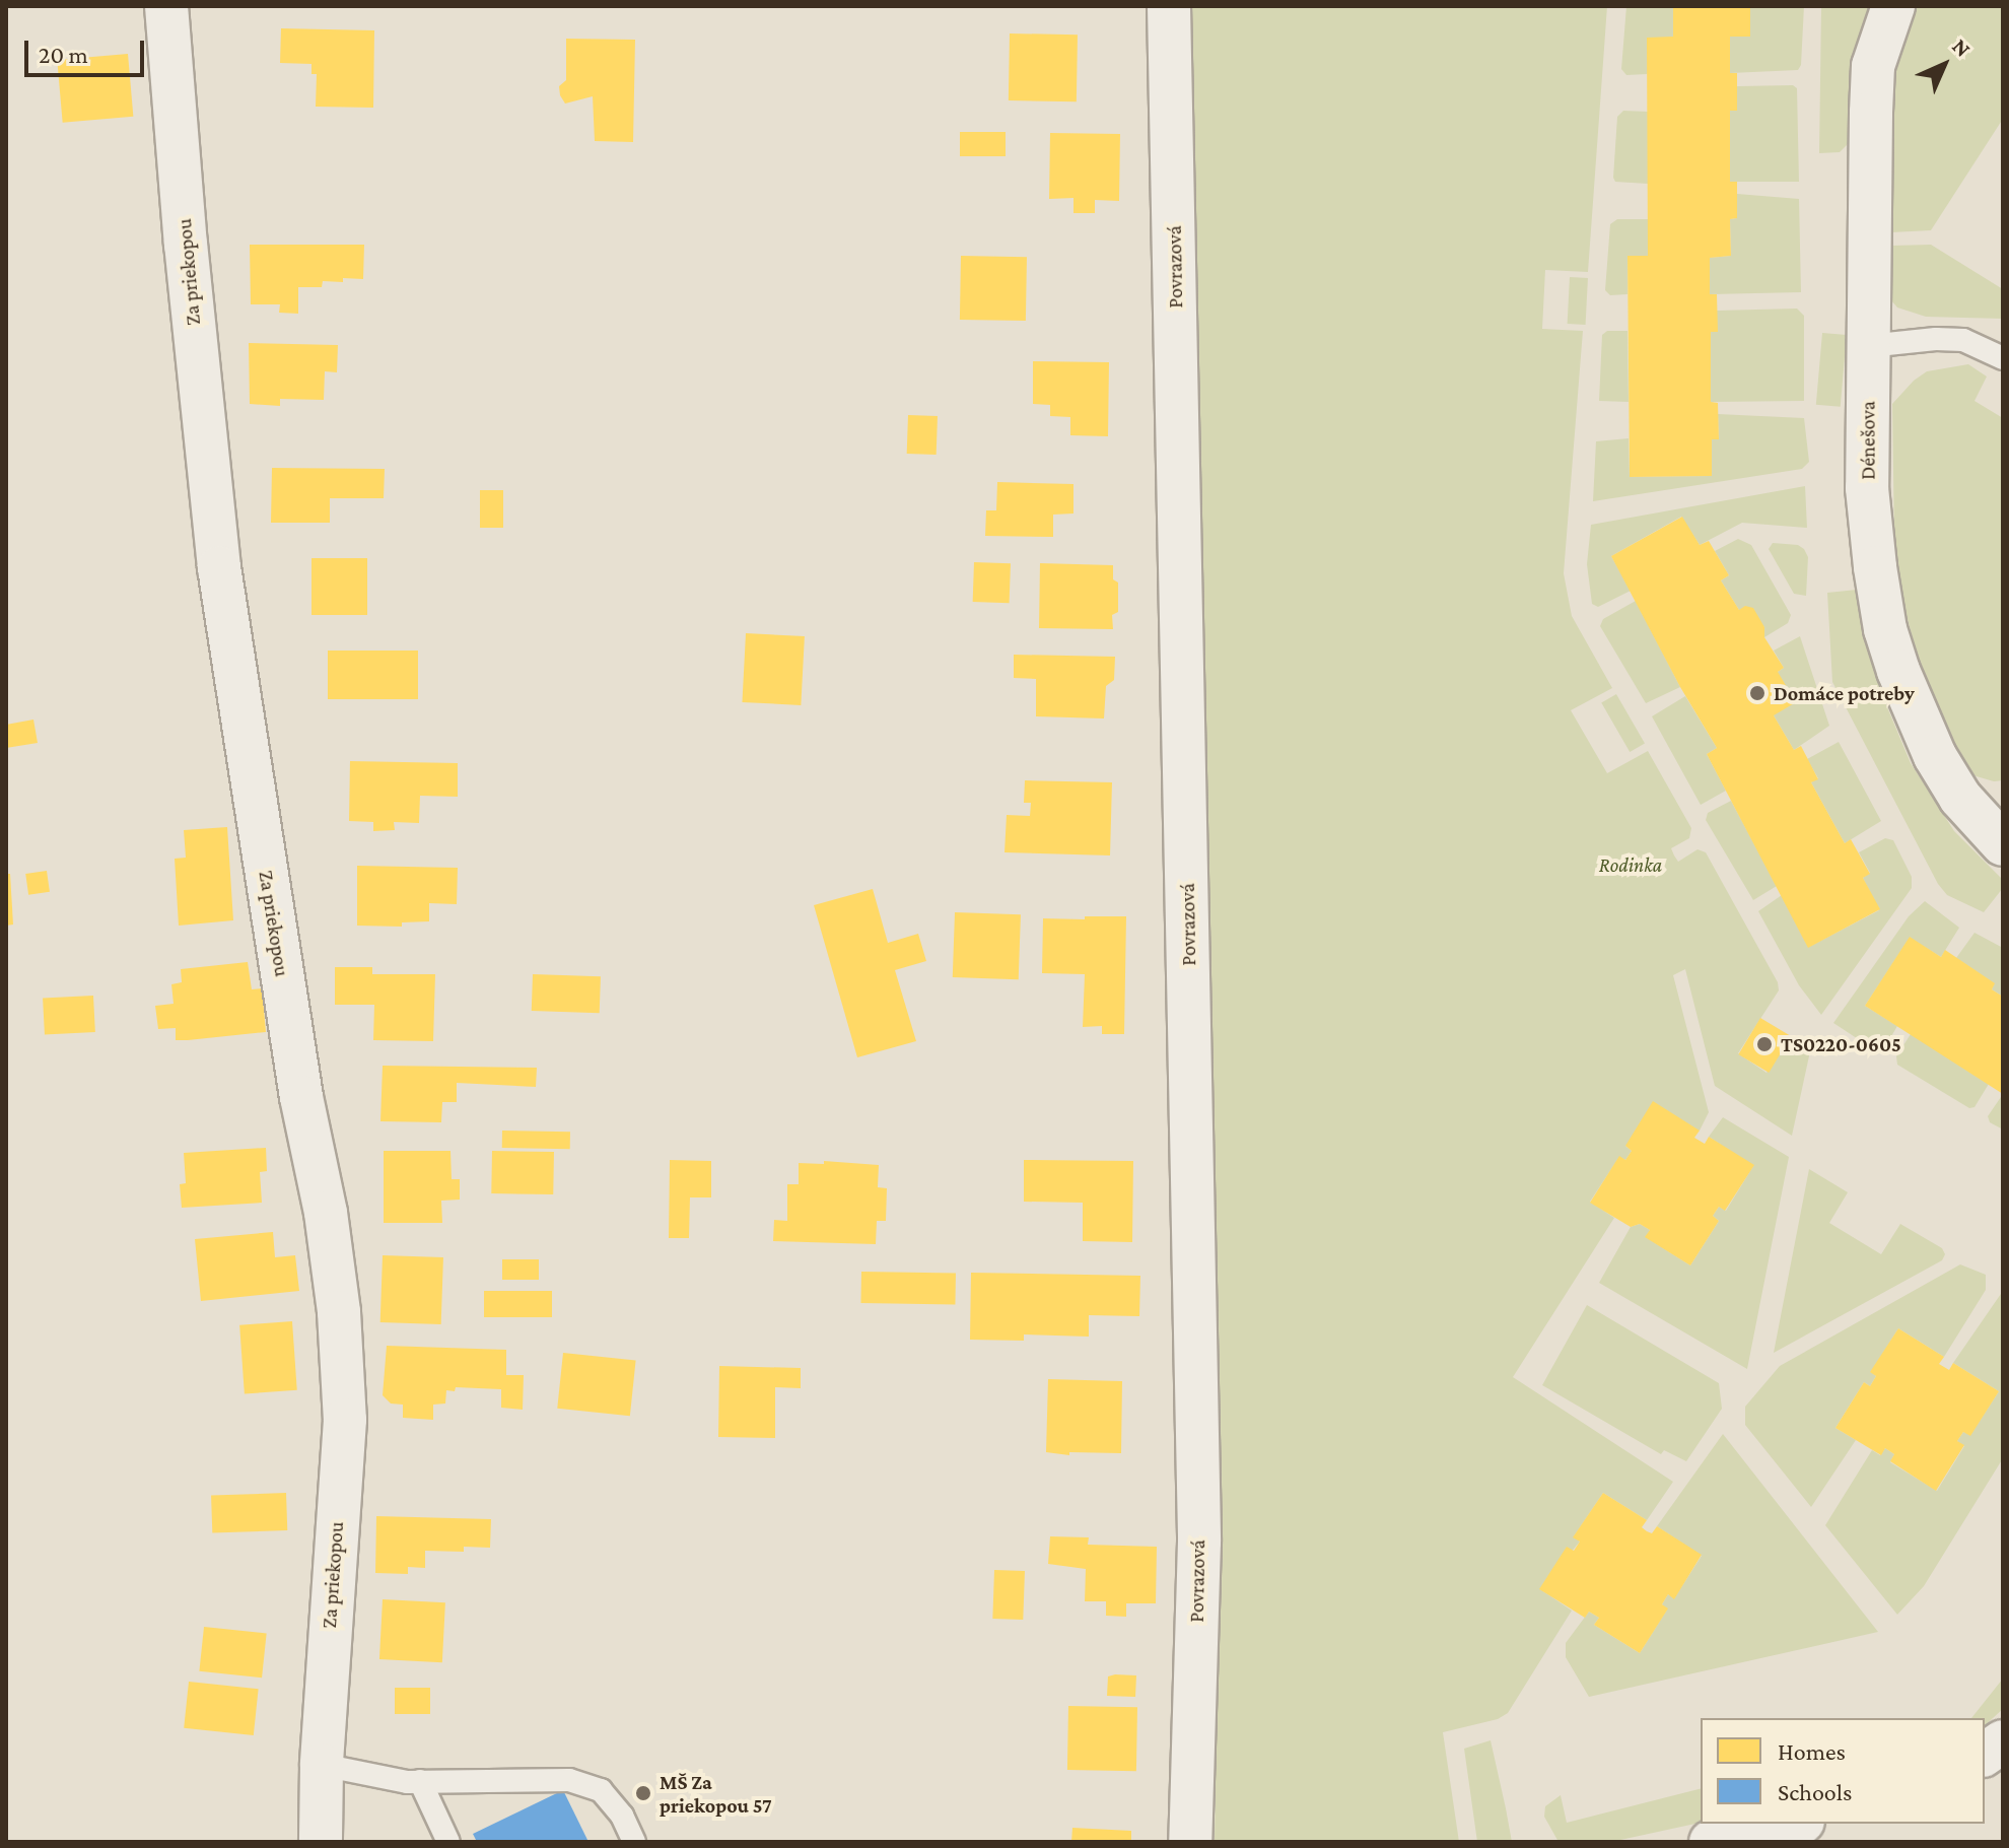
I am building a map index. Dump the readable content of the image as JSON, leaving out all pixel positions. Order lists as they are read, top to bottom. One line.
{"streets":{"street":["Povrazová","Za priekopou","Dénešova"]},"parks":["Rodinka"],"places":["Domáce potreby","TS0220-0605","MŠ Za priekopou 57"],"legend":["Homes","Schools"],"scale_bar":"20 m","north":"top right"}
